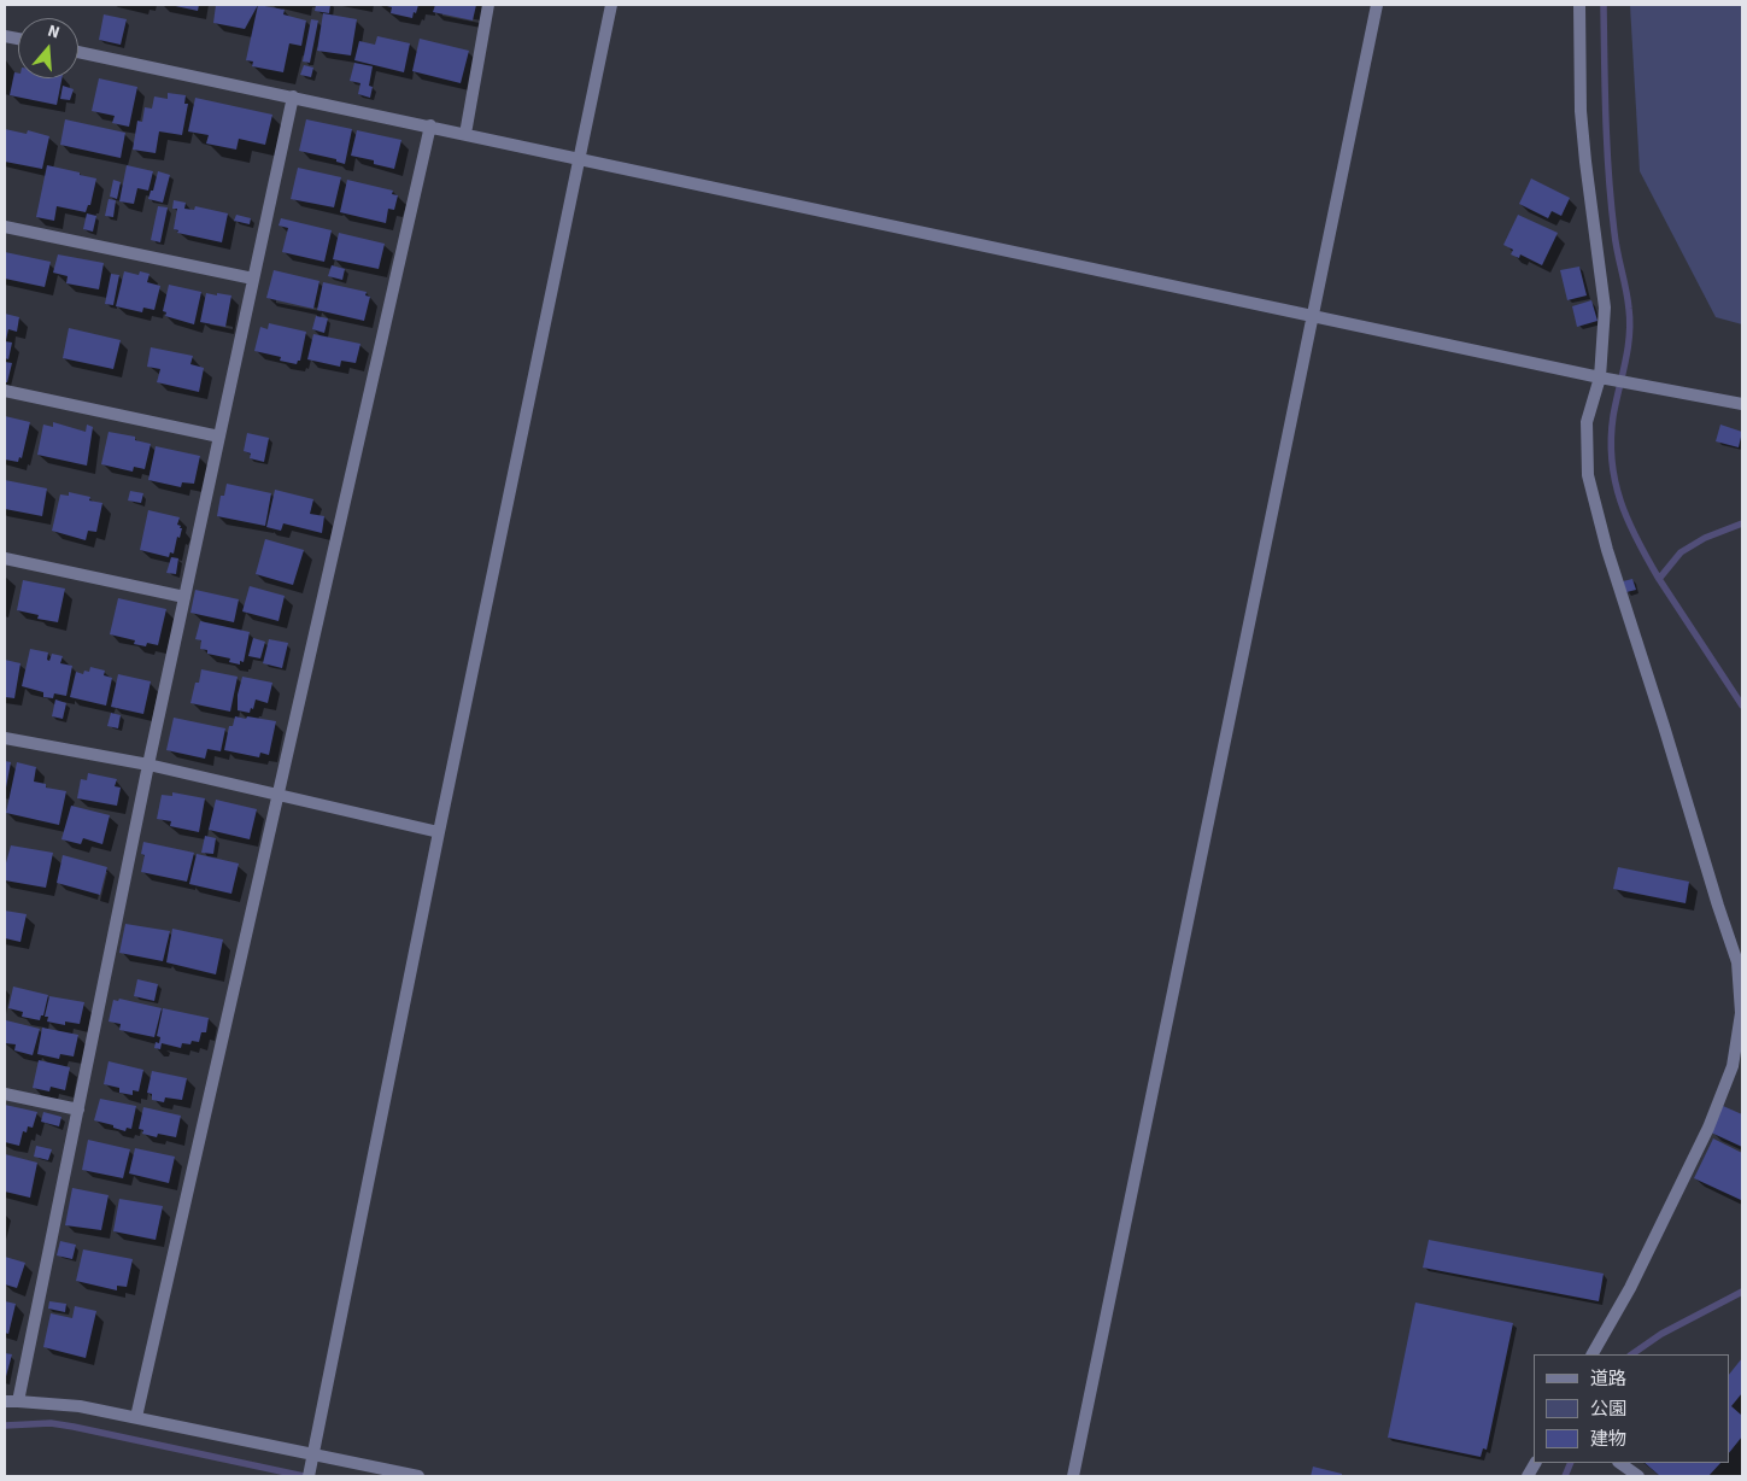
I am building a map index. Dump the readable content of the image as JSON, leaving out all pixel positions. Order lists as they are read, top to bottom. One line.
{"legend":["道路","公園","建物"],"north":"top"}
